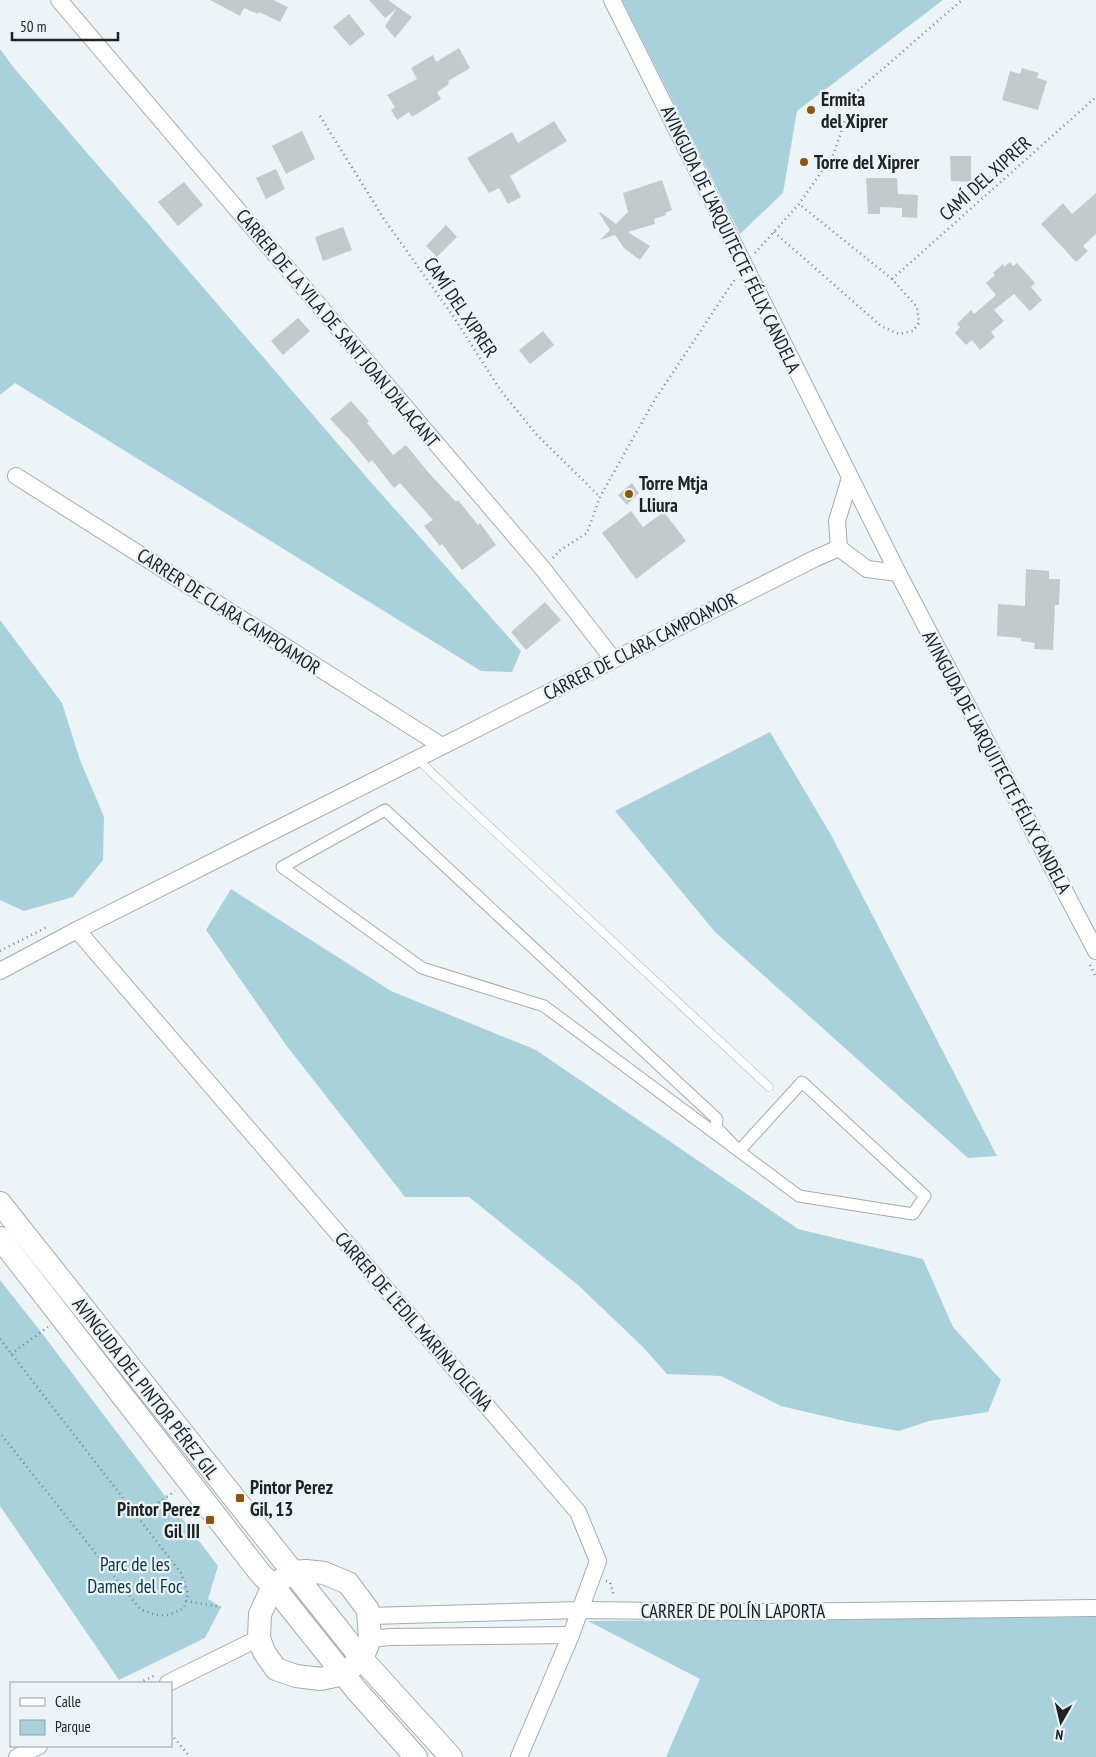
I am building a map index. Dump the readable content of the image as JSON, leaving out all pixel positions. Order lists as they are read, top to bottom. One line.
{"streets":{"main road":["AVINGUDA DEL PINTOR PÉREZ GIL"],"street":["AVINGUDA DE L'ARQUITECTE FÉLIX CANDELA","CARRER DE LA VILA DE SANT JOAN D'ALACANT","CARRER DE CLARA CAMPOAMOR","CARRER DE L'EDIL MARINA OLCINA","CARRER DE POLÍN LAPORTA"],"path":["CAMÍ DEL XIPRER"]},"crossings":[["CARRER DE LA VILA DE SANT JOAN D'ALACANT","CARRER DE CLARA CAMPOAMOR"],["CARRER DE CLARA CAMPOAMOR","CARRER DE L'EDIL MARINA OLCINA"],["CARRER DE L'EDIL MARINA OLCINA","CARRER DE POLÍN LAPORTA"]],"parks":["Parc de les Dames del Foc"],"places":{"other":["Ermita del Xiprer","Torre del Xiprer","Torre Mtja Lliura"],"transit":["Pintor Perez Gil, 13","Pintor Perez Gil III"]},"legend":["Calle","Parque"],"scale_bar":"50 m","north":"bottom"}
